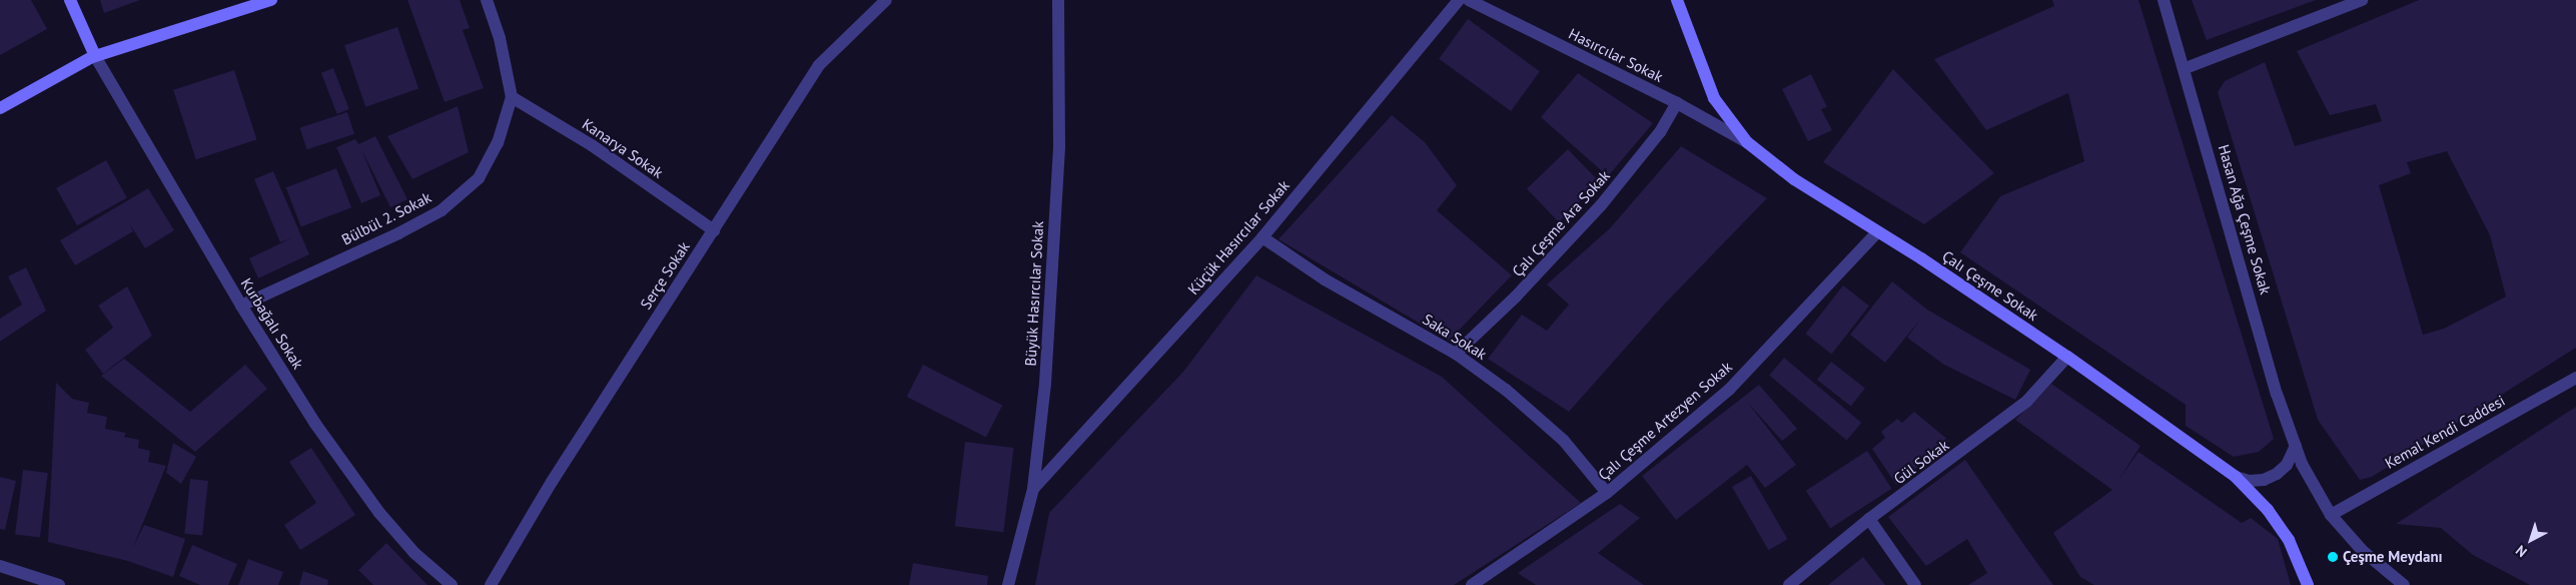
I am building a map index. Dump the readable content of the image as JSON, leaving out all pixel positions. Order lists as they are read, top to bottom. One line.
{"streets":{"main road":["Çalı Çeşme Sokak"],"street":["Hasırcılar Sokak","Kanarya Sokak","Bülbül 2. Sokak","Hasan Ağa Çeşme Sokak","Çalı Çeşme Ara Sokak","Küçük Hasırcılar Sokak","Serçe Sokak","Büyük Hasırcılar Sokak","Kurbağalı Sokak","Saka Sokak","Çalı Çeşme Artezyen Sokak","Kemal Kendi Caddesi","Gül Sokak"]},"crossings":[["Hasırcılar Sokak","Çalı Çeşme Ara Sokak"],["Hasırcılar Sokak","Çalı Çeşme Sokak"],["Kanarya Sokak","Bülbül 2. Sokak"],["Kanarya Sokak","Serçe Sokak"],["Bülbül 2. Sokak","Kurbağalı Sokak"],["Hasan Ağa Çeşme Sokak","Kemal Kendi Caddesi"],["Çalı Çeşme Ara Sokak","Saka Sokak"],["Küçük Hasırcılar Sokak","Büyük Hasırcılar Sokak"],["Küçük Hasırcılar Sokak","Saka Sokak"],["Çalı Çeşme Sokak","Çalı Çeşme Artezyen Sokak"],["Çalı Çeşme Sokak","Gül Sokak"],["Saka Sokak","Çalı Çeşme Artezyen Sokak"]],"places":["Çeşme Meydanı"],"north":"bottom left"}
